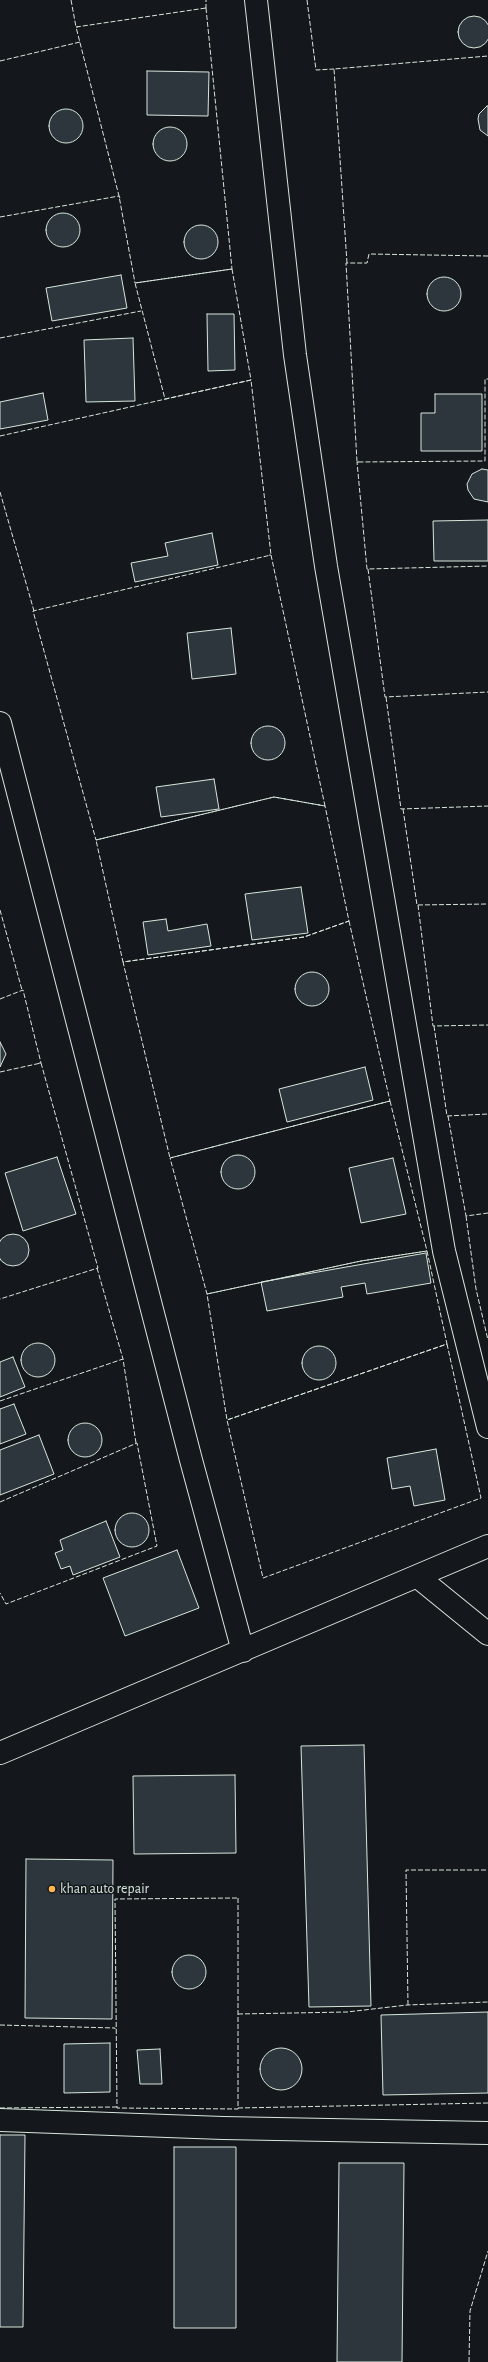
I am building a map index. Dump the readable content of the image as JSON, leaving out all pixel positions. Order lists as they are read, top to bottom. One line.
{"places":["khan auto repair"]}
